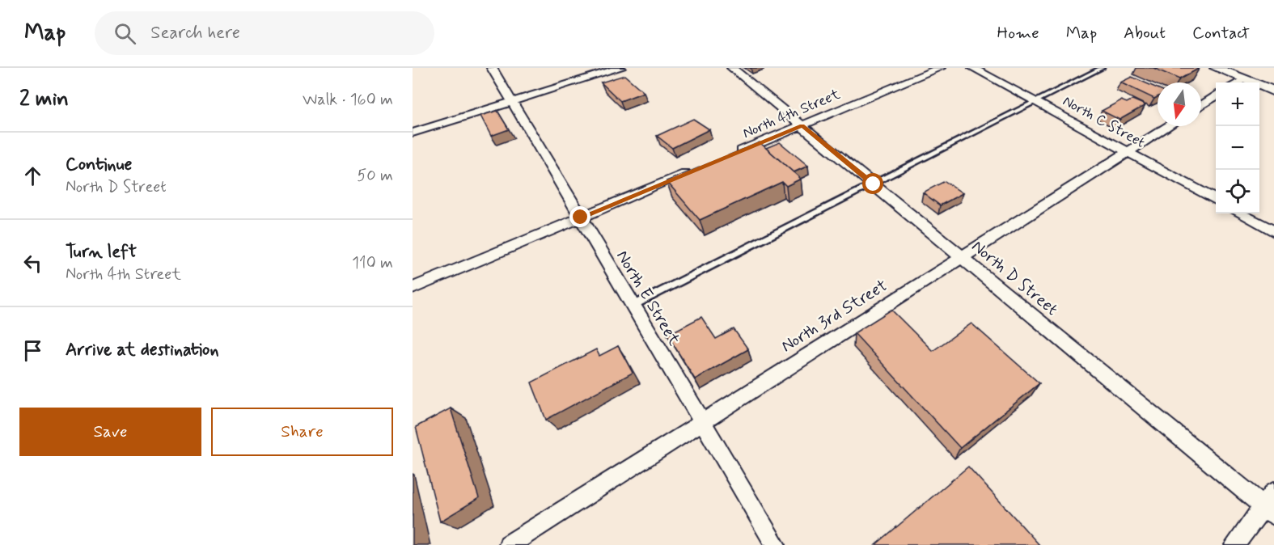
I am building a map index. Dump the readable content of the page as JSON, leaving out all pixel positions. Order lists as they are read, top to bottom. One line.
{"streets":{"street":["North 4th Street","North C Street","North D Street","North E Street","North 3rd Street"]},"crossings":[["North 4th Street","North D Street"],["North C Street","North 3rd Street"],["North D Street","North 3rd Street"],["North E Street","North 3rd Street"]],"north":"bottom","page":{"header":"Map","search":"Search here","nav":["Home","Map","About","Contact"],"heading":["2 min","Walk · 160 m"],"map_buttons":["+","−"],"list":[["Continue","North D Street","50 m"],["Turn left","North 4th Street","110 m"],"Arrive at destination"],"buttons":["Save","Share"]}}
